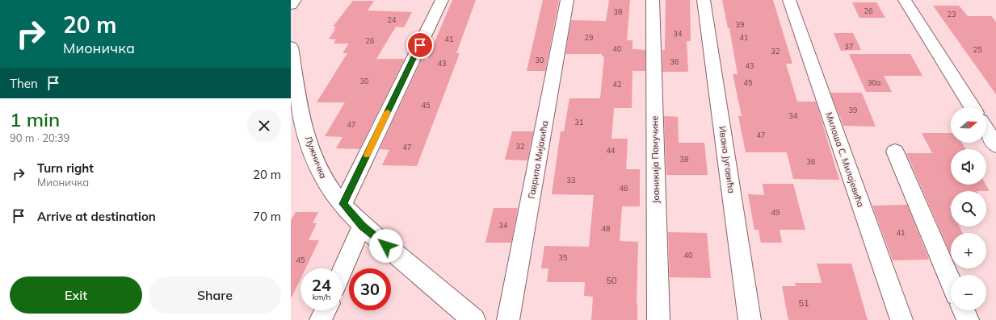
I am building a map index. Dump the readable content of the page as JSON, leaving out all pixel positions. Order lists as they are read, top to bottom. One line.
{"streets":{"street":["Лужничка","Гаврила Мијакића","Јоаникија Памучине","Ивана Југовића","Милоша С. Милојевића"]},"house_numbers":["26","38","23","24","39","34","29","41","41","26","37","40","25","32","30","36","43","43","30","45","30a","42","45","39","34","31","47","47","32","47","44","38","36","33","46","49","34","48","41","40","35","45","50","51"],"north":"right","page":{"turn":["20 m","Мионичка"],"then":"Then","heading":["1 min","90 m · 20:39"],"map_buttons":["+","−"],"list":[{"name":"Turn right","note":"Мионичка","value":"20 m"},{"name":"Arrive at destination","value":"70 m"}],"speed":"24 km/h","limit":"30","buttons":["Exit","Share"]}}
